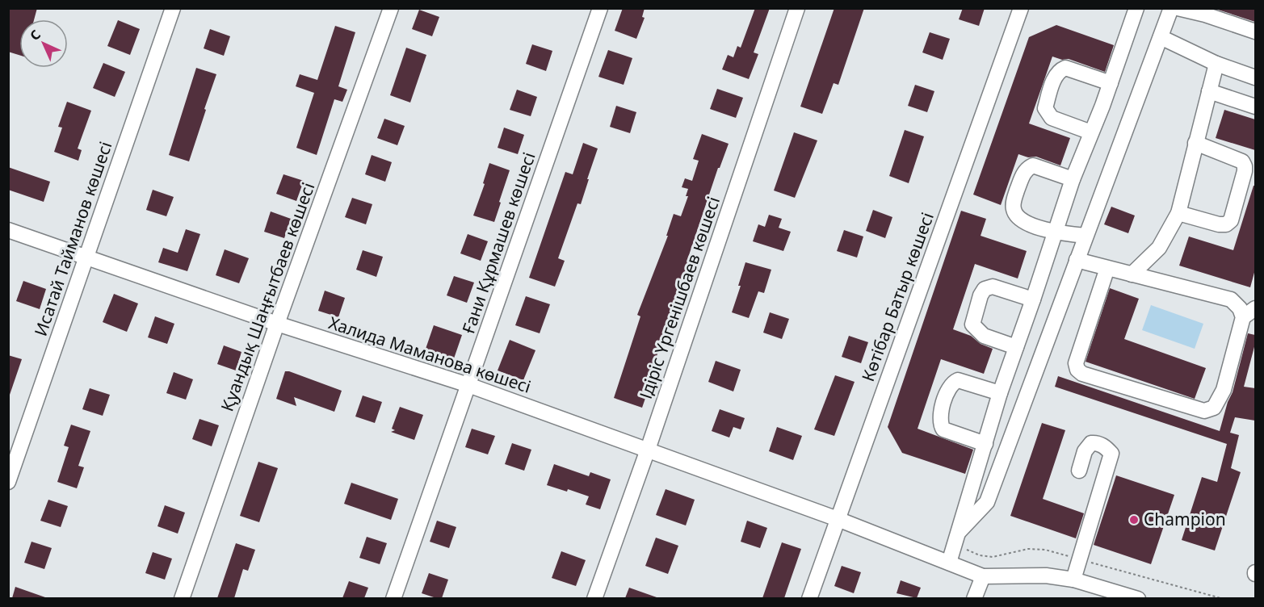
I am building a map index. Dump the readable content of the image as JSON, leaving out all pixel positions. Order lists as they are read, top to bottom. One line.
{"streets":{"street":["Исатай Тайманов көшесі","Ғани Құрмашев көшесі","Қуандық Шаңғытбаев көшесі","Көтібар Батыр көшесі","Ідіріс Үргенішбаев көшесі","Халида Маманова көшесі"]},"crossings":[["Исатай Тайманов көшесі","Халида Маманова көшесі"],["Ғани Құрмашев көшесі","Халида Маманова көшесі"],["Қуандық Шаңғытбаев көшесі","Халида Маманова көшесі"],["Көтібар Батыр көшесі","Халида Маманова көшесі"],["Ідіріс Үргенішбаев көшесі","Халида Маманова көшесі"]],"places":["Champion"],"north":"top left"}
